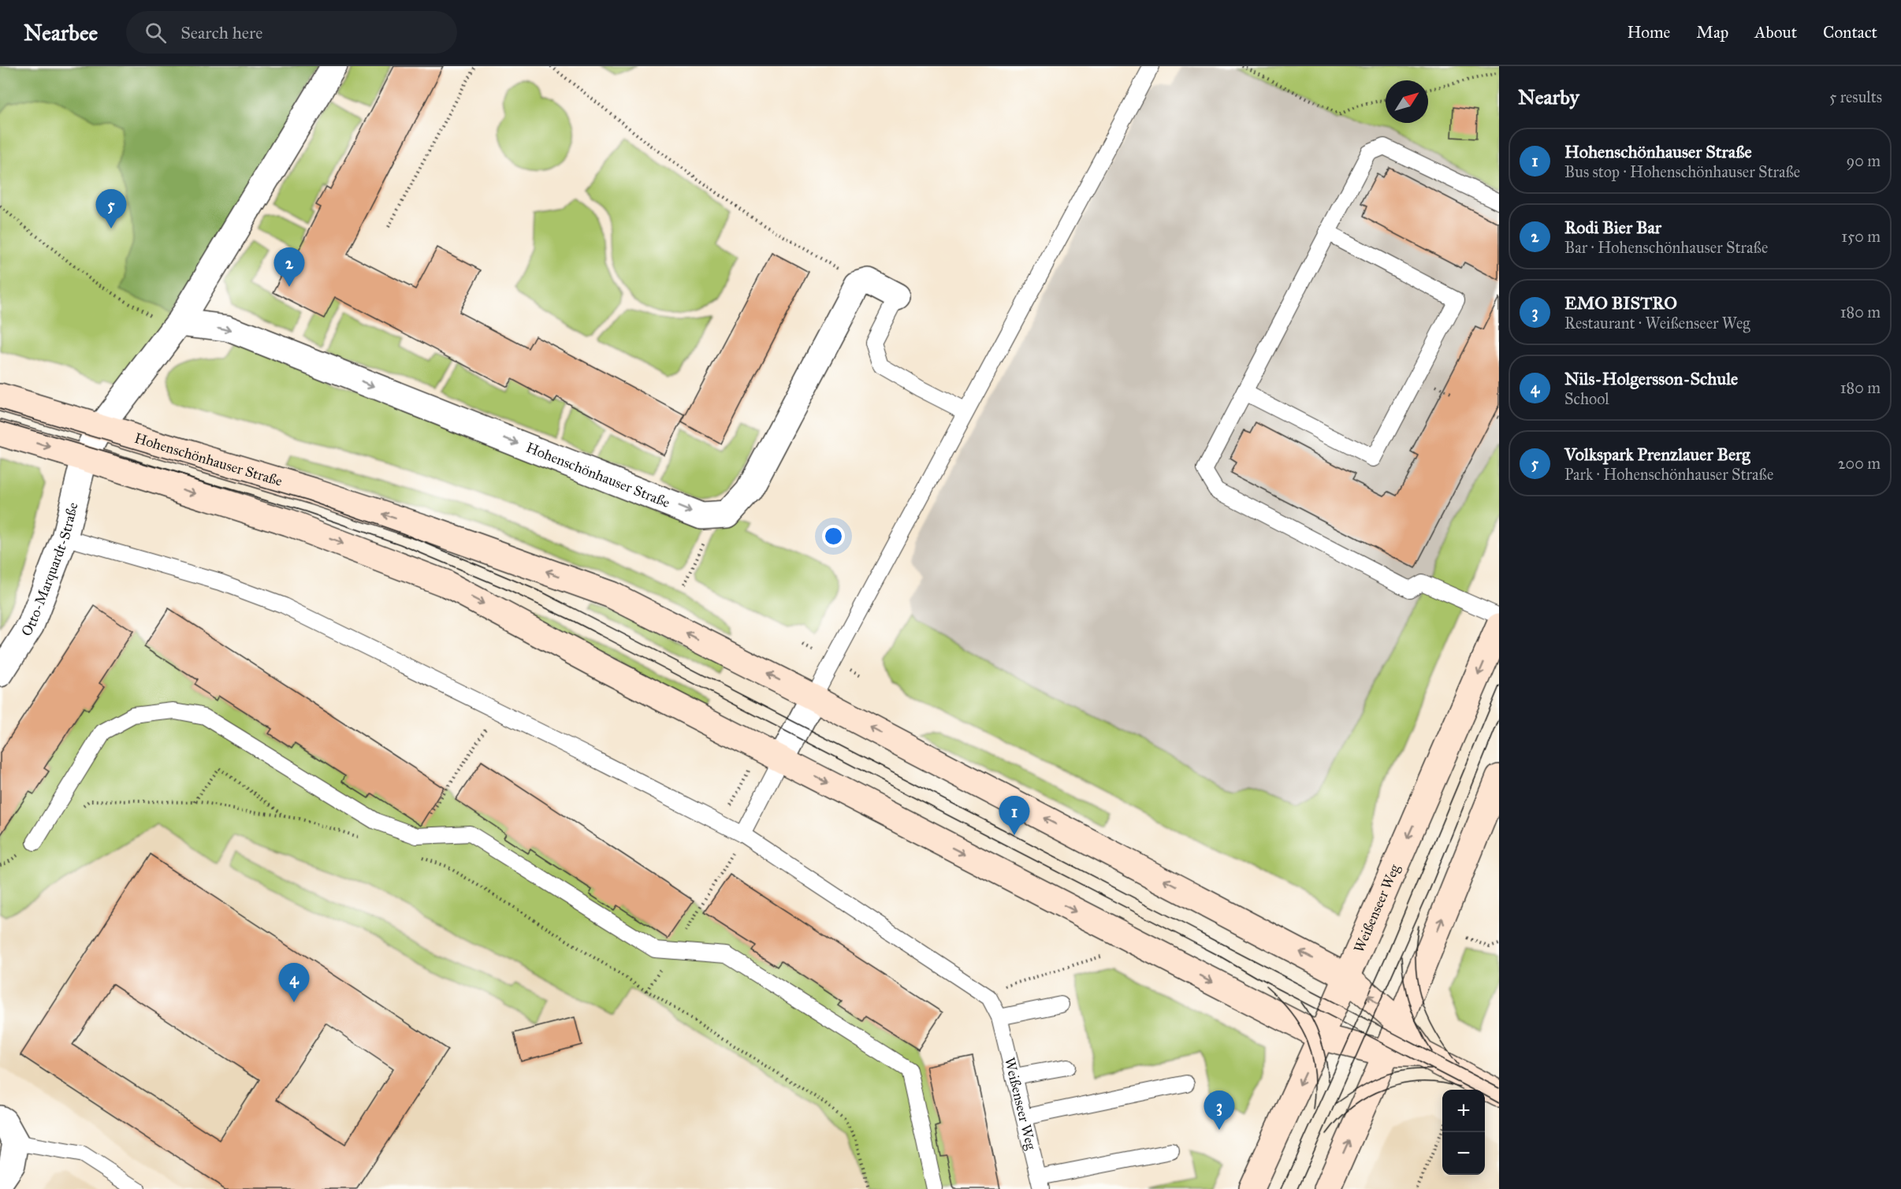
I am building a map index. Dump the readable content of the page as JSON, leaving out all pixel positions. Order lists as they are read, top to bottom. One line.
{"streets":{"street":["Hohenschönhauser Straße","Otto-Marquardt-Straße","Weißenseer Weg"]},"crossings":[["Hohenschönhauser Straße","Weißenseer Weg"]],"north":"top right","page":{"header":"Nearbee","search":"Search here","nav":["Home","Map","About","Contact"],"heading":["Nearby","5 results"],"list":[{"mark":"1","name":"Hohenschönhauser Straße","note":"Bus stop · Hohenschönhauser Straße","value":"90 m"},{"mark":"2","name":"Rodi Bier Bar","note":"Bar · Hohenschönhauser Straße","value":"150 m"},{"mark":"3","name":"EMO BISTRO","note":"Restaurant · Weißenseer Weg","value":"180 m"},{"mark":"4","name":"Nils-Holgersson-Schule","note":"School","value":"180 m"},{"mark":"5","name":"Volkspark Prenzlauer Berg","note":"Park · Hohenschönhauser Straße","value":"200 m"}],"pins":["5","2","1","4","3"],"map_buttons":["+","−"]}}
